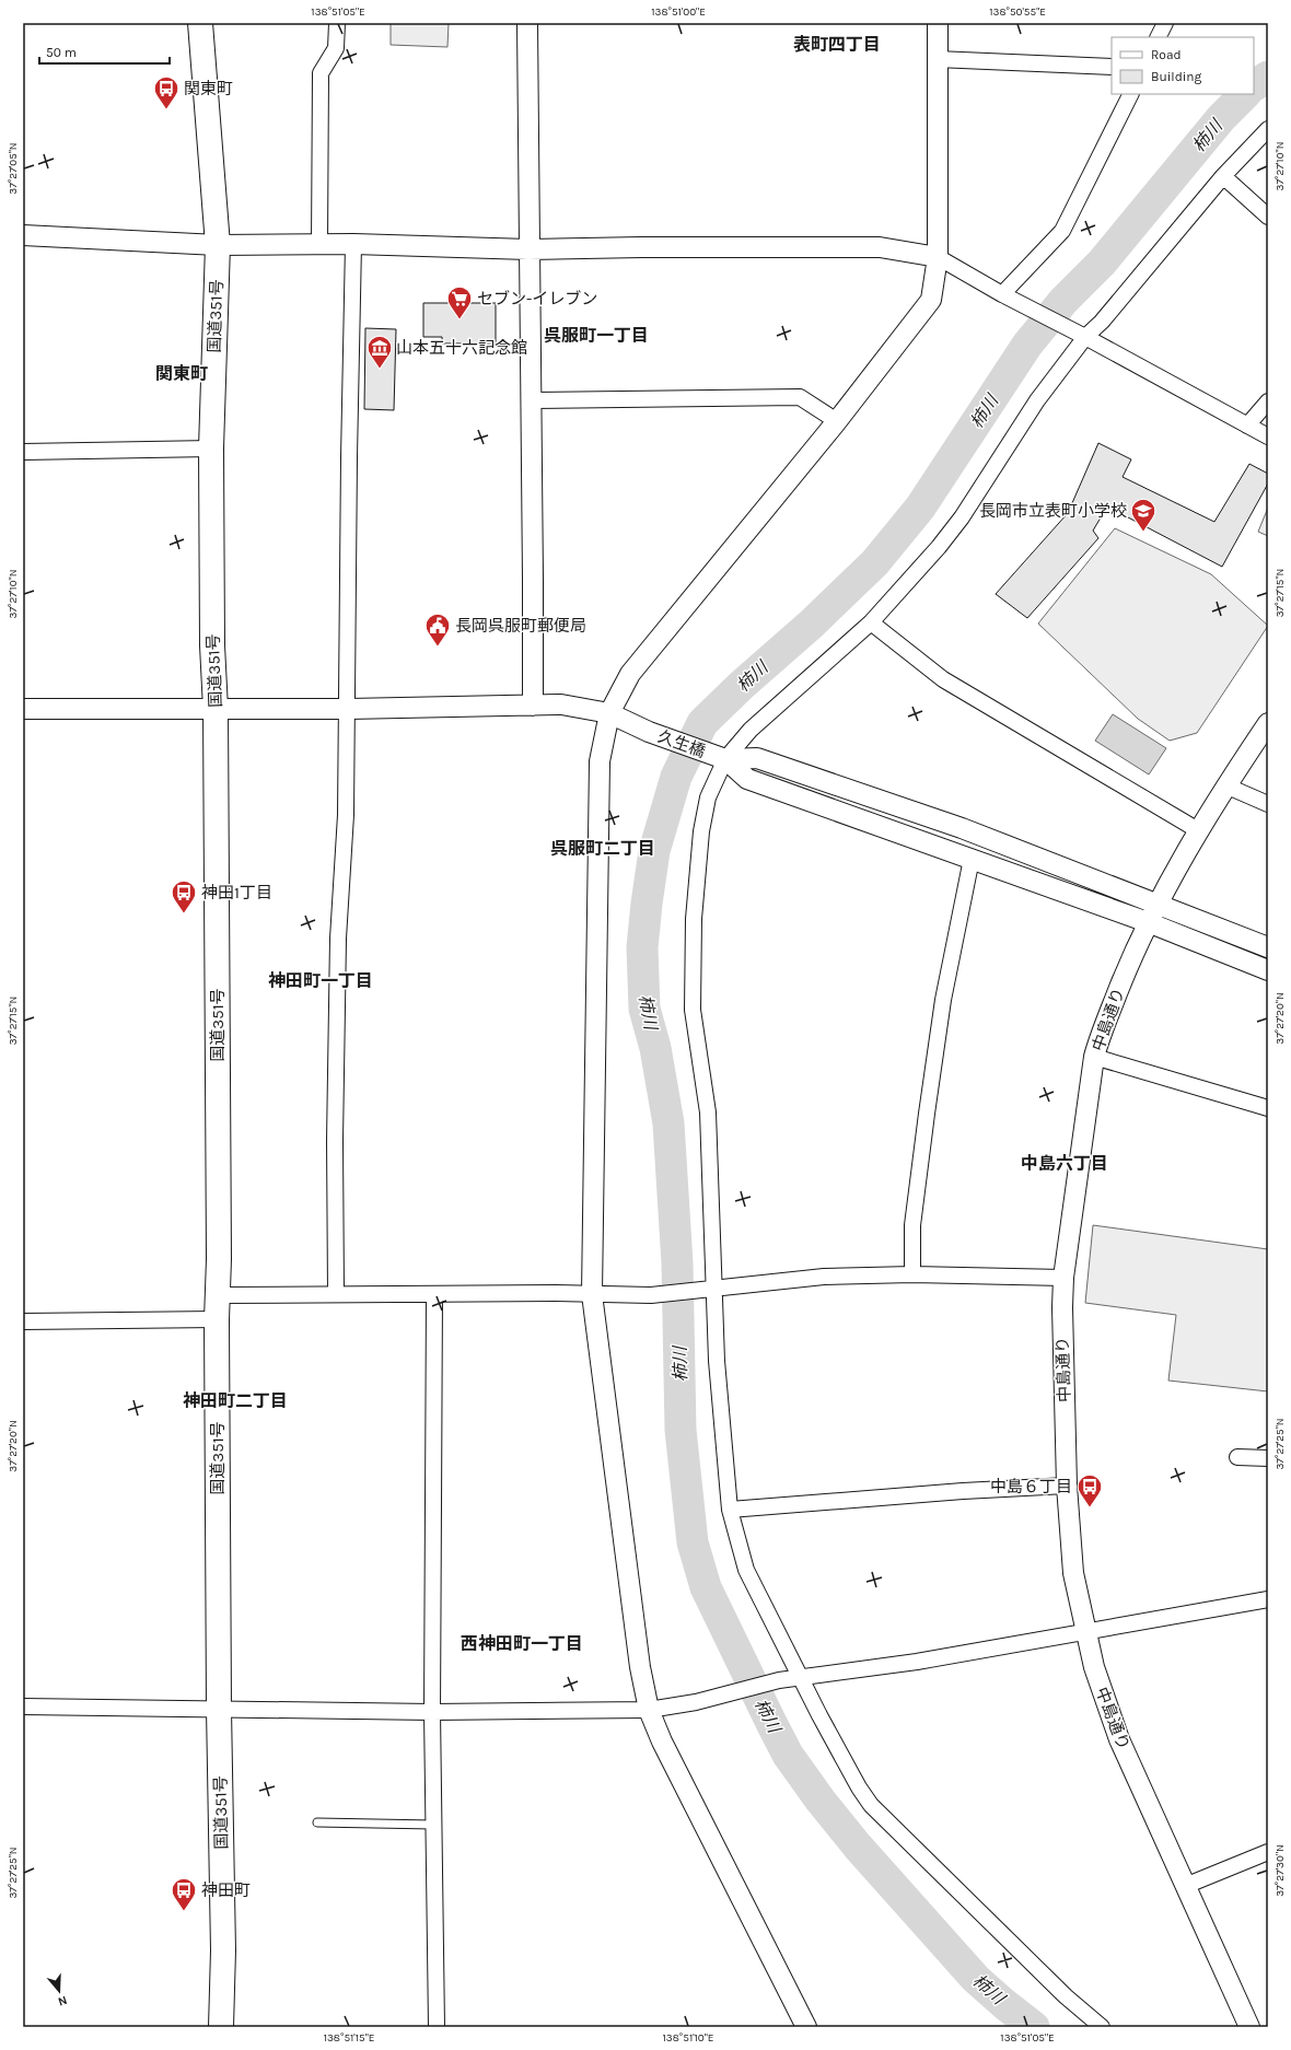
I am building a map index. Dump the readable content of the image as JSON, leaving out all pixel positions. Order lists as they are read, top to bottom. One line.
{"streets":{"highway":["国道351号"],"street":["久生橋","中島通り"]},"crossings":[["国道351号","久生橋"]],"districts":["表町四丁目","呉服町一丁目","関東町","呉服町二丁目","神田町一丁目","中島六丁目","神田町二丁目","西神田町一丁目"],"water":["柿川"],"places":{"bus stop":["関東町","神田1丁目","中島６丁目","神田町"],"supermarket":["セブン-イレブン"],"museum":["山本五十六記念館"],"school or university":["長岡市立表町小学校"],"public building":["長岡呉服町郵便局"]},"legend":["Road","Building"],"scale_bar":"50 m","north":"bottom","coordinates":["138°51'05\"E","138°51'00\"E","138°50'55\"E","37°27'10\"N","37°27'05\"N","37°27'15\"N","37°27'20\"N","37°27'25\"N","37°27'30\"N","138°51'15\"E","138°51'10\"E"]}
